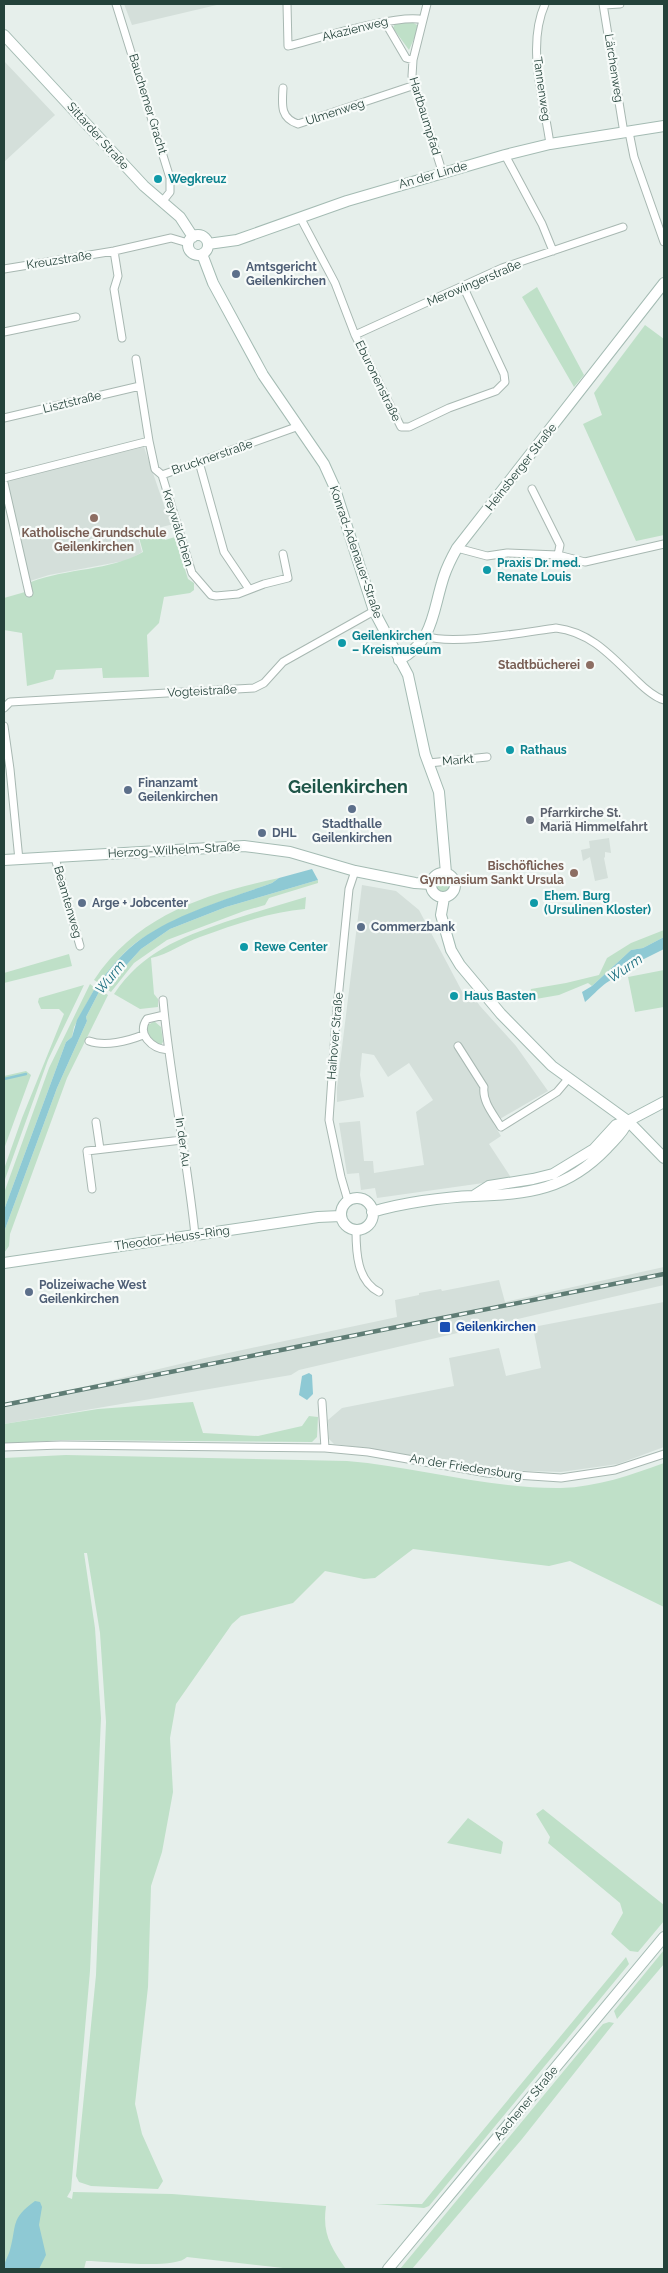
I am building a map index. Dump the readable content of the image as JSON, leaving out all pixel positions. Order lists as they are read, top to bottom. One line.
{"streets":{"street":["Akazienweg","Lärchenweg","Tannenweg","Bauchemer Gracht","Ulmenweg","Hartbaumpfad","Sittarder Straße","An der Linde","Kreuzstraße","Merowingerstraße","Eburonenstraße","Lisztstraße","Brucknerstraße","Heinsberger Straße","Kreywäldchen","Konrad-Adenauer-Straße","Vogteistraße","Markt","Herzog-Wilhelm-Straße","Beamtenweg","Haihover Straße","In der Au","Theodor-Heuss-Ring","An der Friedensburg","Aachener Straße"]},"crossings":[["Akazienweg","Hartbaumpfad"],["Lärchenweg","An der Linde"],["Tannenweg","An der Linde"],["Bauchemer Gracht","Sittarder Straße"],["Ulmenweg","Hartbaumpfad"],["Hartbaumpfad","An der Linde"],["Sittarder Straße","An der Linde"],["Sittarder Straße","Kreuzstraße"],["Sittarder Straße","Konrad-Adenauer-Straße"],["An der Linde","Kreuzstraße"],["An der Linde","Eburonenstraße"],["An der Linde","Konrad-Adenauer-Straße"],["Kreuzstraße","Konrad-Adenauer-Straße"],["Merowingerstraße","Eburonenstraße"],["Brucknerstraße","Kreywäldchen"],["Brucknerstraße","Konrad-Adenauer-Straße"],["Heinsberger Straße","Konrad-Adenauer-Straße"],["Konrad-Adenauer-Straße","Vogteistraße"],["Konrad-Adenauer-Straße","Markt"],["Konrad-Adenauer-Straße","Herzog-Wilhelm-Straße"],["Herzog-Wilhelm-Straße","Beamtenweg"],["Herzog-Wilhelm-Straße","Haihover Straße"],["Haihover Straße","Theodor-Heuss-Ring"],["In der Au","Theodor-Heuss-Ring"]],"districts":["Geilenkirchen"],"water":["Wurm"],"places":{"other":["Wegkreuz","Amtsgericht Geilenkirchen","Katholische Grundschule Geilenkirchen","Praxis Dr. med. Renate Louis","Geilenkirchen – Kreismuseum","Stadtbücherei","Rathaus","Finanzamt Geilenkirchen","Stadthalle Geilenkirchen","Pfarrkirche St. Mariä Himmelfahrt","DHL","Bischöfliches Gymnasium Sankt Ursula","Arge + Jobcenter","Ehem. Burg (Ursulinen Kloster)","Commerzbank","Rewe Center","Haus Basten","Polizeiwache West Geilenkirchen"],"transit":["Geilenkirchen"]}}
